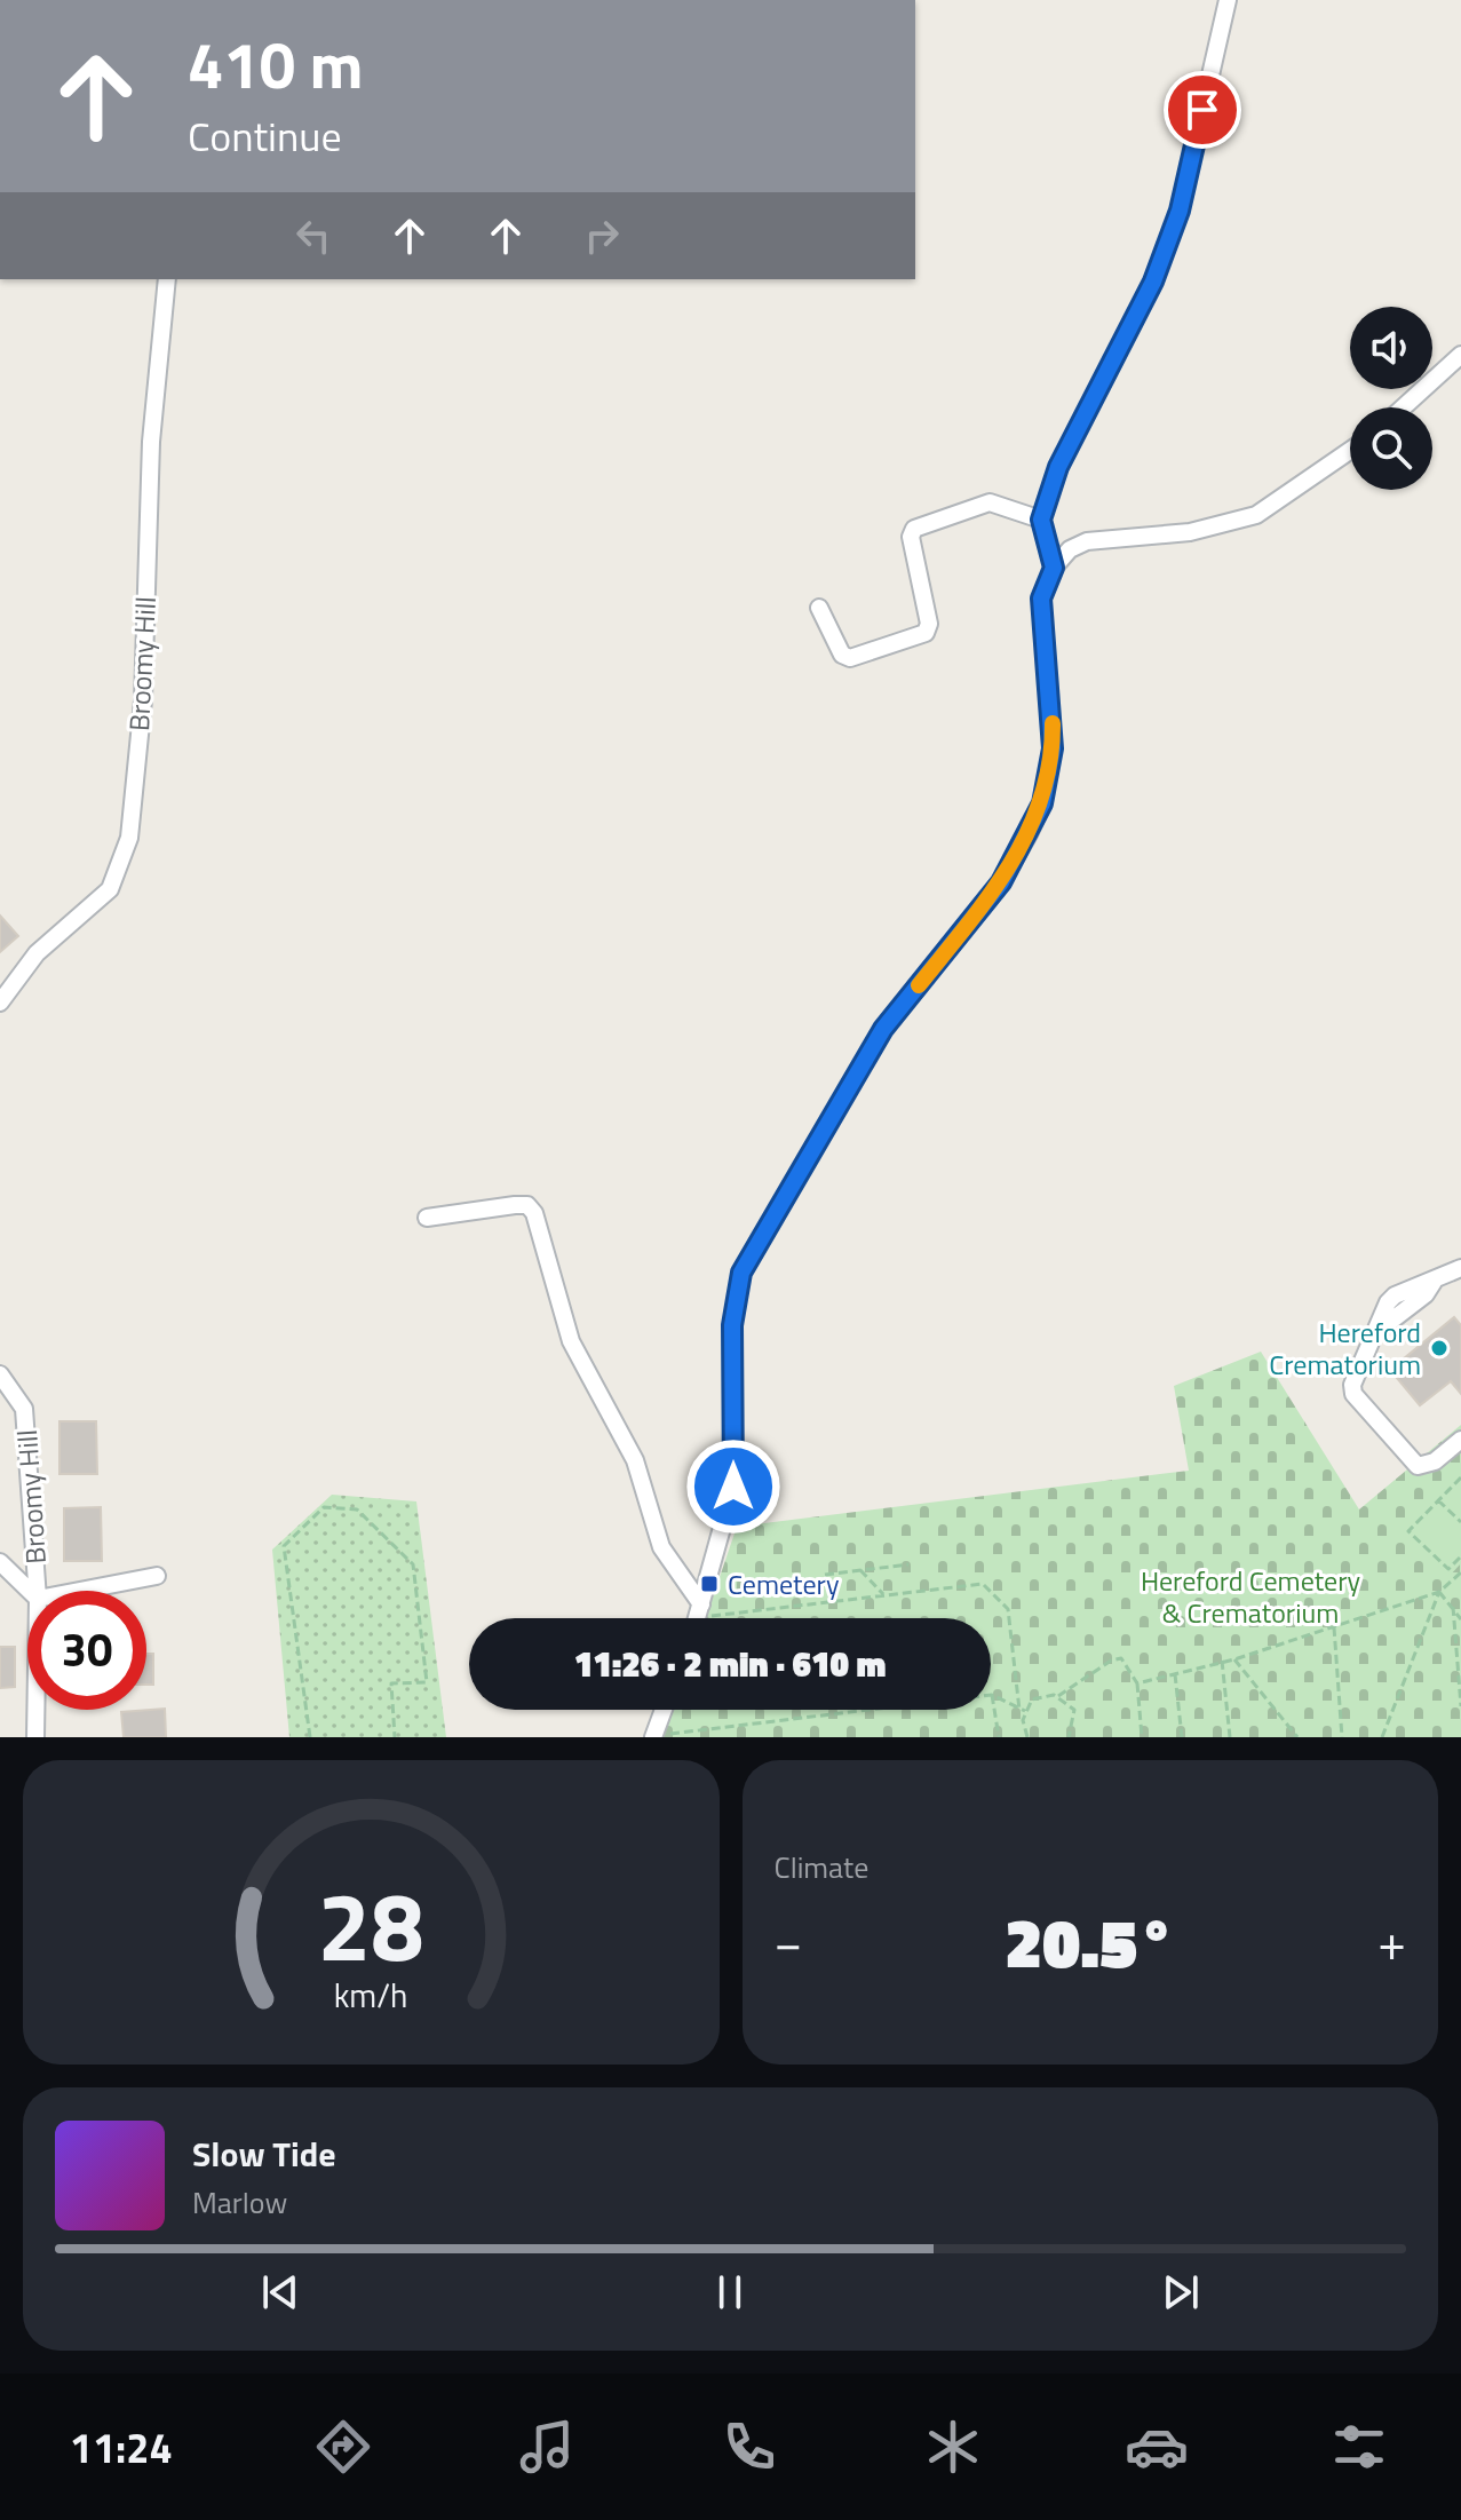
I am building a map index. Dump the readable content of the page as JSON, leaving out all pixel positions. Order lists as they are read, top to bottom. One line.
{"streets":{"street":["Broomy Hill"]},"parks":["Hereford Cemetery & Crematorium"],"places":{"other":["Hereford Crematorium"],"transit":["Cemetery"]},"page":{"turn":["410 m","Continue"],"limit":"30","trip":"11:26 · 2 min · 610 m","tile":"Climate","heat":["−","20.5°","+"],"song":["Slow Tide","Marlow"],"tabs":"11:24","gauge":["28","km/h"]}}
